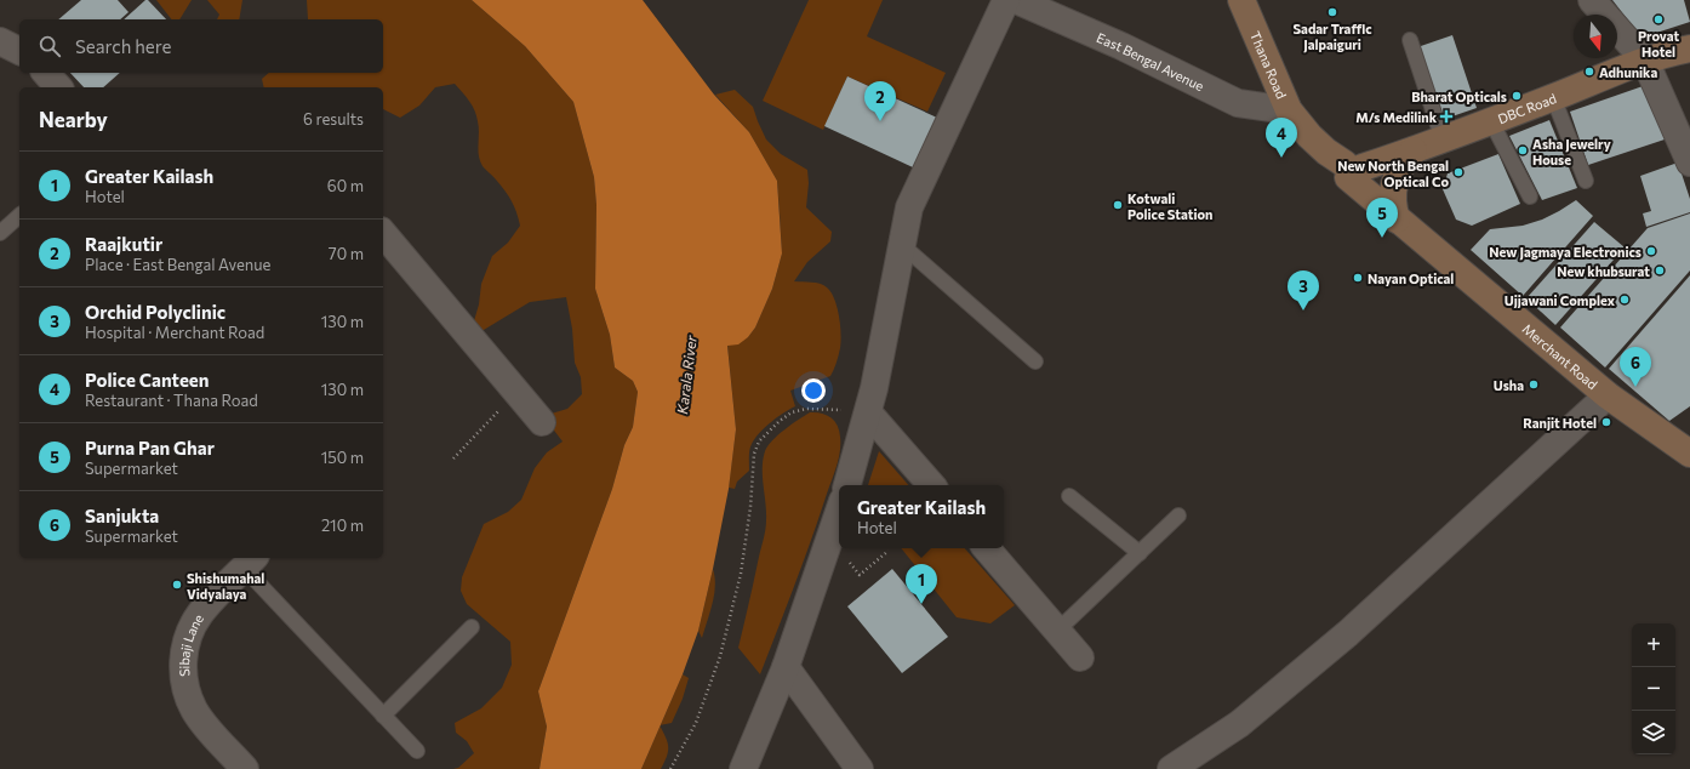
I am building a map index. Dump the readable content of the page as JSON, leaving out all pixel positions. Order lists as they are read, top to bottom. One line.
{"streets":{"street":["East Bengal Avenue","Thana Road","DBC Road","Merchant Road","Sibaji Lane"]},"crossings":[["East Bengal Avenue","Thana Road"],["Thana Road","DBC Road"],["Thana Road","Merchant Road"],["DBC Road","Merchant Road"]],"water":["Karala River"],"places":{"other":["Sadar Traffic Jalpaiguri","Provat Hotel","Adhunika","Bharat Opticals","Asha Jewelry House","New North Bengal Optical Co","Kotwali Police Station","New Jagmaya Electronics","New khubsurat","Nayan Optical","Ujjawani Complex","Usha","Ranjit Hotel","Shishumahal Vidyalaya"],"health":["M/s Medilink"]},"north":"bottom","page":{"search":"Search here","pins":["2","4","5","3","6","1"],"heading":["Nearby","6 results"],"list":[{"mark":"1","name":"Greater Kailash","note":"Hotel","value":"60 m"},{"mark":"2","name":"Raajkutir","note":"Place · East Bengal Avenue","value":"70 m"},{"mark":"3","name":"Orchid Polyclinic","note":"Hospital · Merchant Road","value":"130 m"},{"mark":"4","name":"Police Canteen","note":"Restaurant · Thana Road","value":"130 m"},{"mark":"5","name":"Purna Pan Ghar","note":"Supermarket","value":"150 m"},{"mark":"6","name":"Sanjukta","note":"Supermarket","value":"210 m"}],"popup":["Greater Kailash","Hotel"],"map_buttons":["+","−"]}}
